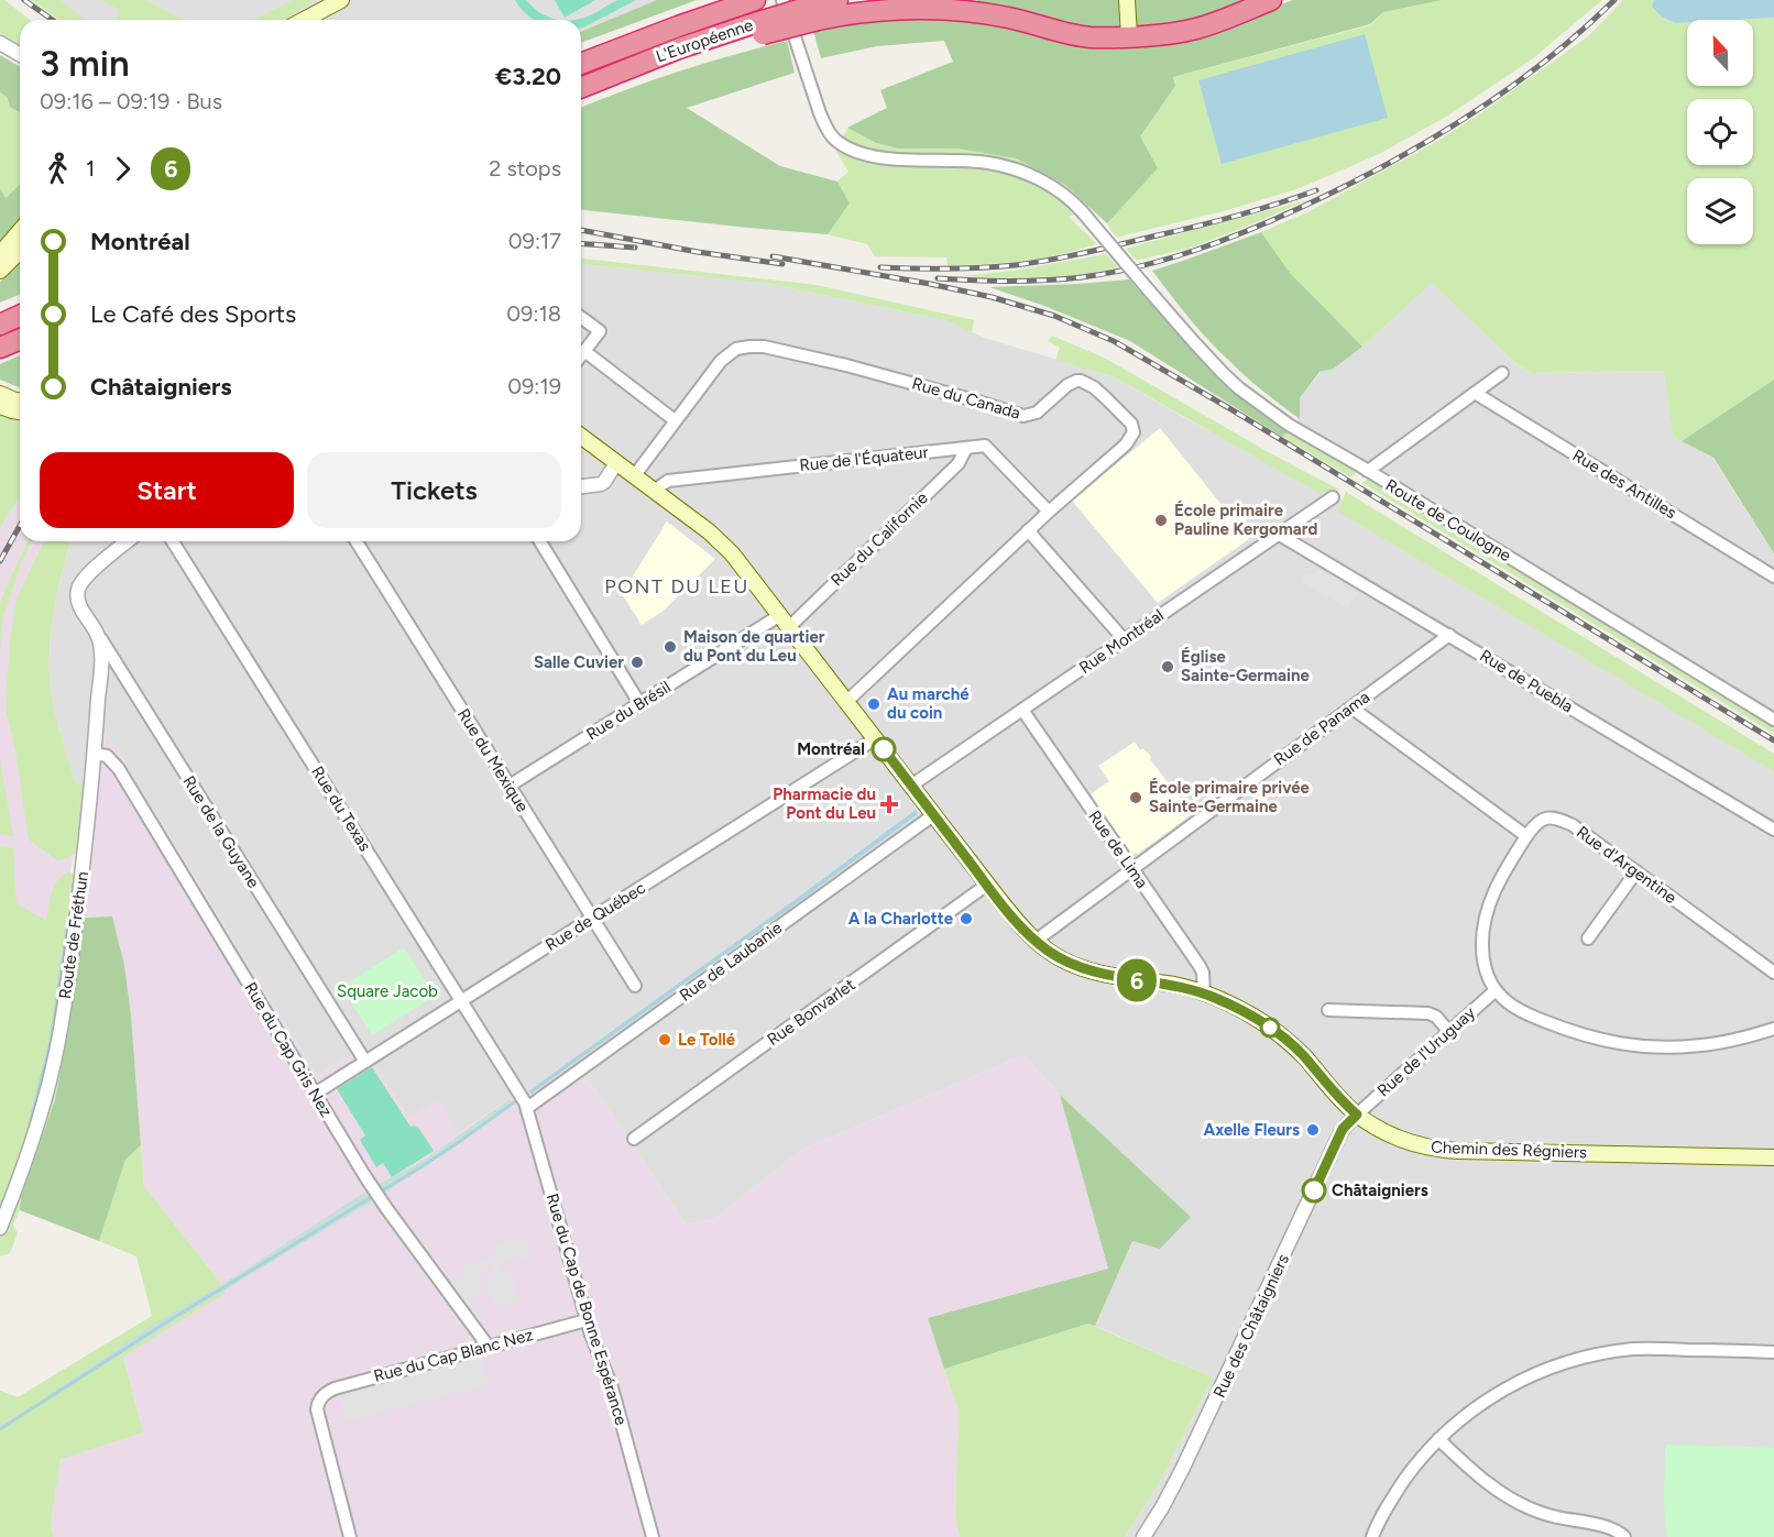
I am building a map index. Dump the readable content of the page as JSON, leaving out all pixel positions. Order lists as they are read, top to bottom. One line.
{"streets":{"highway":["L'Européenne"],"main road":["Chemin des Régniers"],"street":["Rue du Canada","Rue de l'Équateur","Rue des Antilles","Route de Coulogne","Rue du Californie","Rue Montréal","Rue de Puebla","Rue du Brésil","Rue de Panama","Rue du Mexique","Rue du Texas","Rue de la Guyane","Rue de Lima","Rue d'Argentine","Rue de Québec","Route de Fréthun","Rue de Laubanie","Rue Bonvarlet","Rue du Cap Gris Nez","Rue de l'Uruguay","Rue du Cap de Bonne Espérance","Rue des Châtaigniers","Rue du Cap Blanc Nez"]},"crossings":[["Rue du Canada","Rue de l'Équateur"],["Rue du Canada","Chemin des Régniers"],["Rue de l'Équateur","Rue du Californie"],["Rue de l'Équateur","Chemin des Régniers"],["Rue du Californie","Rue du Brésil"],["Rue du Californie","Chemin des Régniers"],["Rue Montréal","Rue de Puebla"],["Rue Montréal","Rue de Lima"],["Rue Montréal","Chemin des Régniers"],["Rue de Puebla","Rue de Panama"],["Rue du Brésil","Rue du Mexique"],["Rue du Brésil","Chemin des Régniers"],["Rue de Panama","Rue de Lima"],["Rue de Panama","Chemin des Régniers"],["Rue du Mexique","Rue de Québec"],["Rue du Texas","Rue de Québec"],["Rue du Texas","Rue du Cap de Bonne Espérance"],["Rue de la Guyane","Rue de Québec"],["Rue de la Guyane","Route de Fréthun"],["Rue de Lima","Chemin des Régniers"],["Rue de Québec","Rue du Cap Gris Nez"],["Rue de Québec","Chemin des Régniers"],["Route de Fréthun","Rue du Cap Gris Nez"],["Rue de Laubanie","Chemin des Régniers"],["Rue de Laubanie","Rue du Cap de Bonne Espérance"],["Rue Bonvarlet","Chemin des Régniers"],["Rue du Cap Gris Nez","Rue du Cap Blanc Nez"],["Rue de l'Uruguay","Chemin des Régniers"],["Rue de l'Uruguay","Rue des Châtaigniers"],["Chemin des Régniers","Rue des Châtaigniers"],["Rue du Cap de Bonne Espérance","Rue du Cap Blanc Nez"]],"districts":["PONT DU LEU"],"parks":["Square Jacob"],"places":{"other":["École primaire Pauline Kergomard","Maison de quartier du Pont du Leu","Salle Cuvier","Église Sainte-Germaine","Au marché du coin","Montréal","École primaire privée Sainte-Germaine","A la Charlotte","Le Tollé","Axelle Fleurs","Châtaigniers"],"health":["Pharmacie du Pont du Leu"]},"lines":["bus line 6"],"north":"top","page":{"on_map":"6","heading":["3 min","09:16 – 09:19 · Bus","€3.20"],"legs":["1","6","2 stops"],"list":[{"name":"Montréal","value":"09:17"},{"name":"Le Café des Sports","value":"09:18"},{"name":"Châtaigniers","value":"09:19"}],"buttons":["Start","Tickets"]}}
